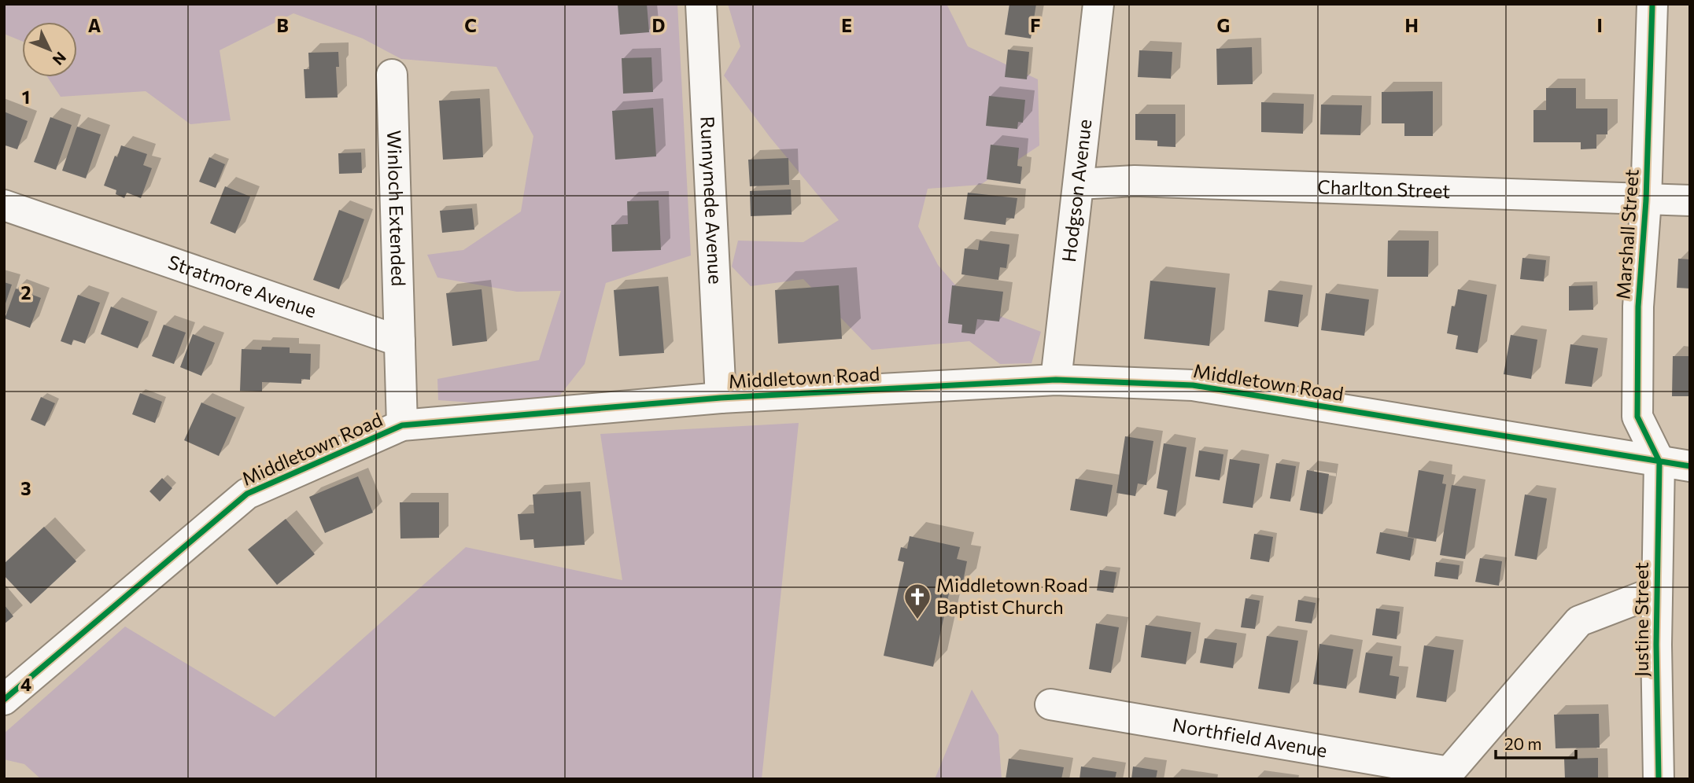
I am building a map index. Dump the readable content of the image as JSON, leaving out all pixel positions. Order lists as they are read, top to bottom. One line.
{"streets":{"street":["Charlton Street","Hodgson Avenue","Runnymede Avenue","Winloch Extended","Marshall Street","Stratmore Avenue","Middletown Road","Justine Street","Northfield Avenue"]},"crossings":[["Charlton Street","Hodgson Avenue"],["Charlton Street","Marshall Street"],["Hodgson Avenue","Middletown Road"],["Runnymede Avenue","Middletown Road"],["Winloch Extended","Stratmore Avenue"],["Marshall Street","Middletown Road"],["Marshall Street","Justine Street"],["Middletown Road","Justine Street"]],"places":{"church":["Middletown Road Baptist Church"]},"scale_bar":"20 m","north":"bottom right","grid":{"columns":["A","B","C","D","E","F","G","H","I"],"rows":["1","2","3","4"]}}
